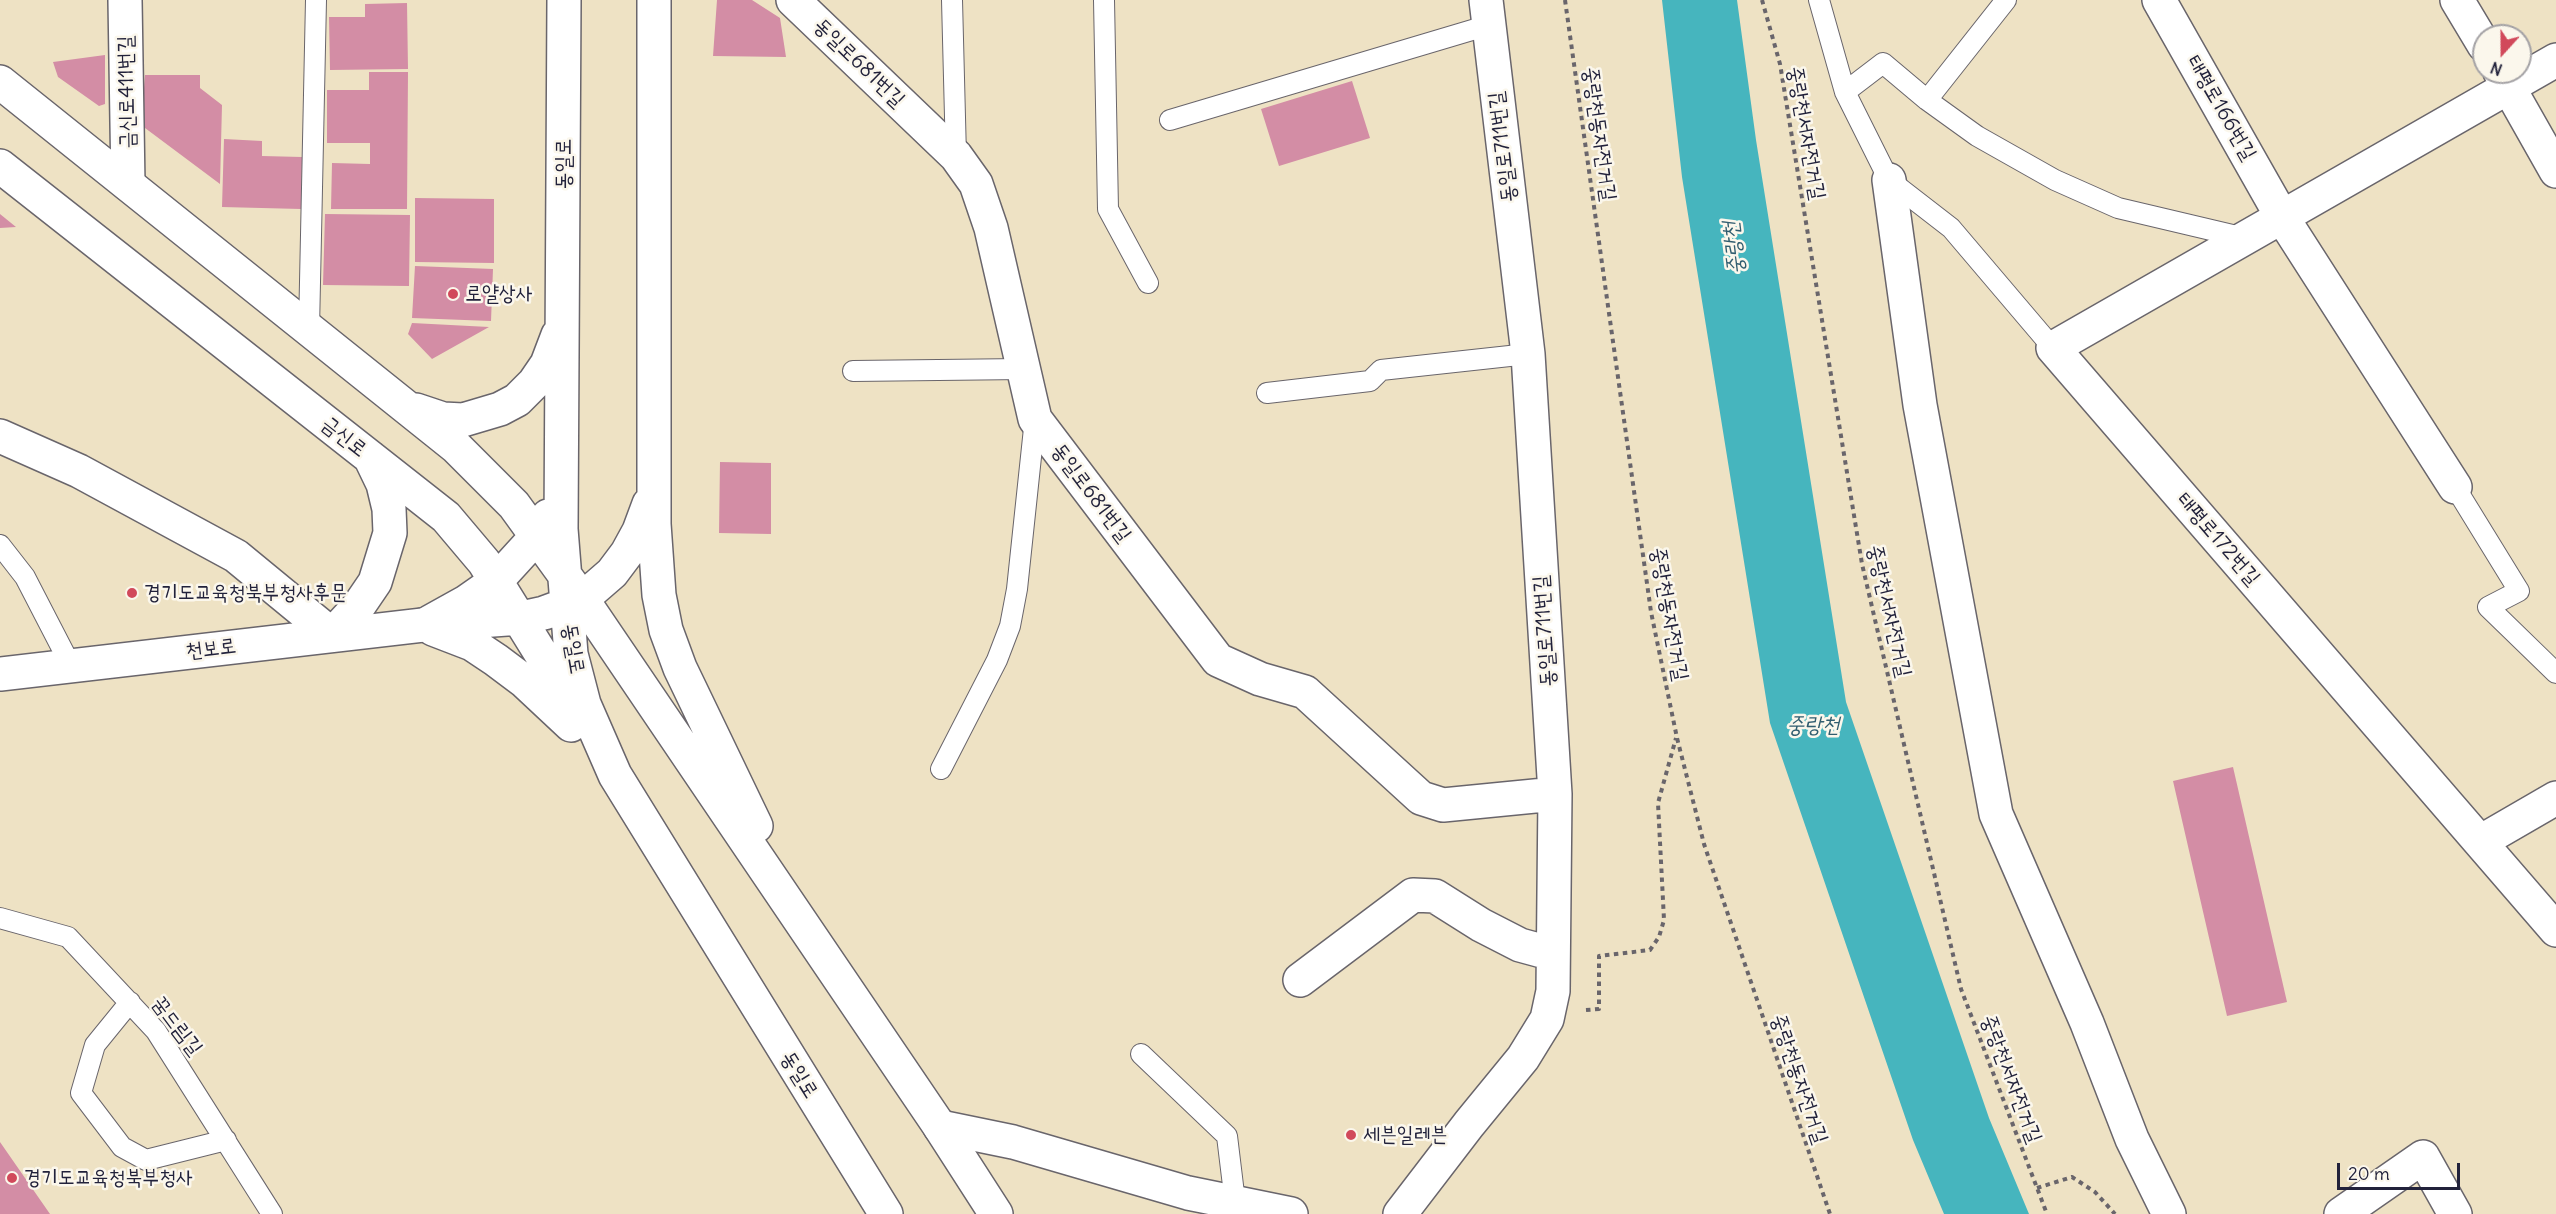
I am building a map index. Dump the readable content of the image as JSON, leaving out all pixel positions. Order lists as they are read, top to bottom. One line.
{"streets":{"street":["동일로681번길","금신로411번길","태평로166번길","동일로711번길","동일로","금신로","태평로172번길","천보로"],"lane":["꿈드림길"],"path":["중랑천서자전거길","중랑천동자전거길"]},"crossings":[["동일로681번길","동일로711번길"],["동일로","금신로"],["동일로","천보로"],["금신로","천보로"]],"water":["중랑천"],"places":["로얄상사","경기도교육청북부청사후문","세븐일레븐","경기도교육청북부청사"],"scale_bar":"20 m","north":"bottom"}
